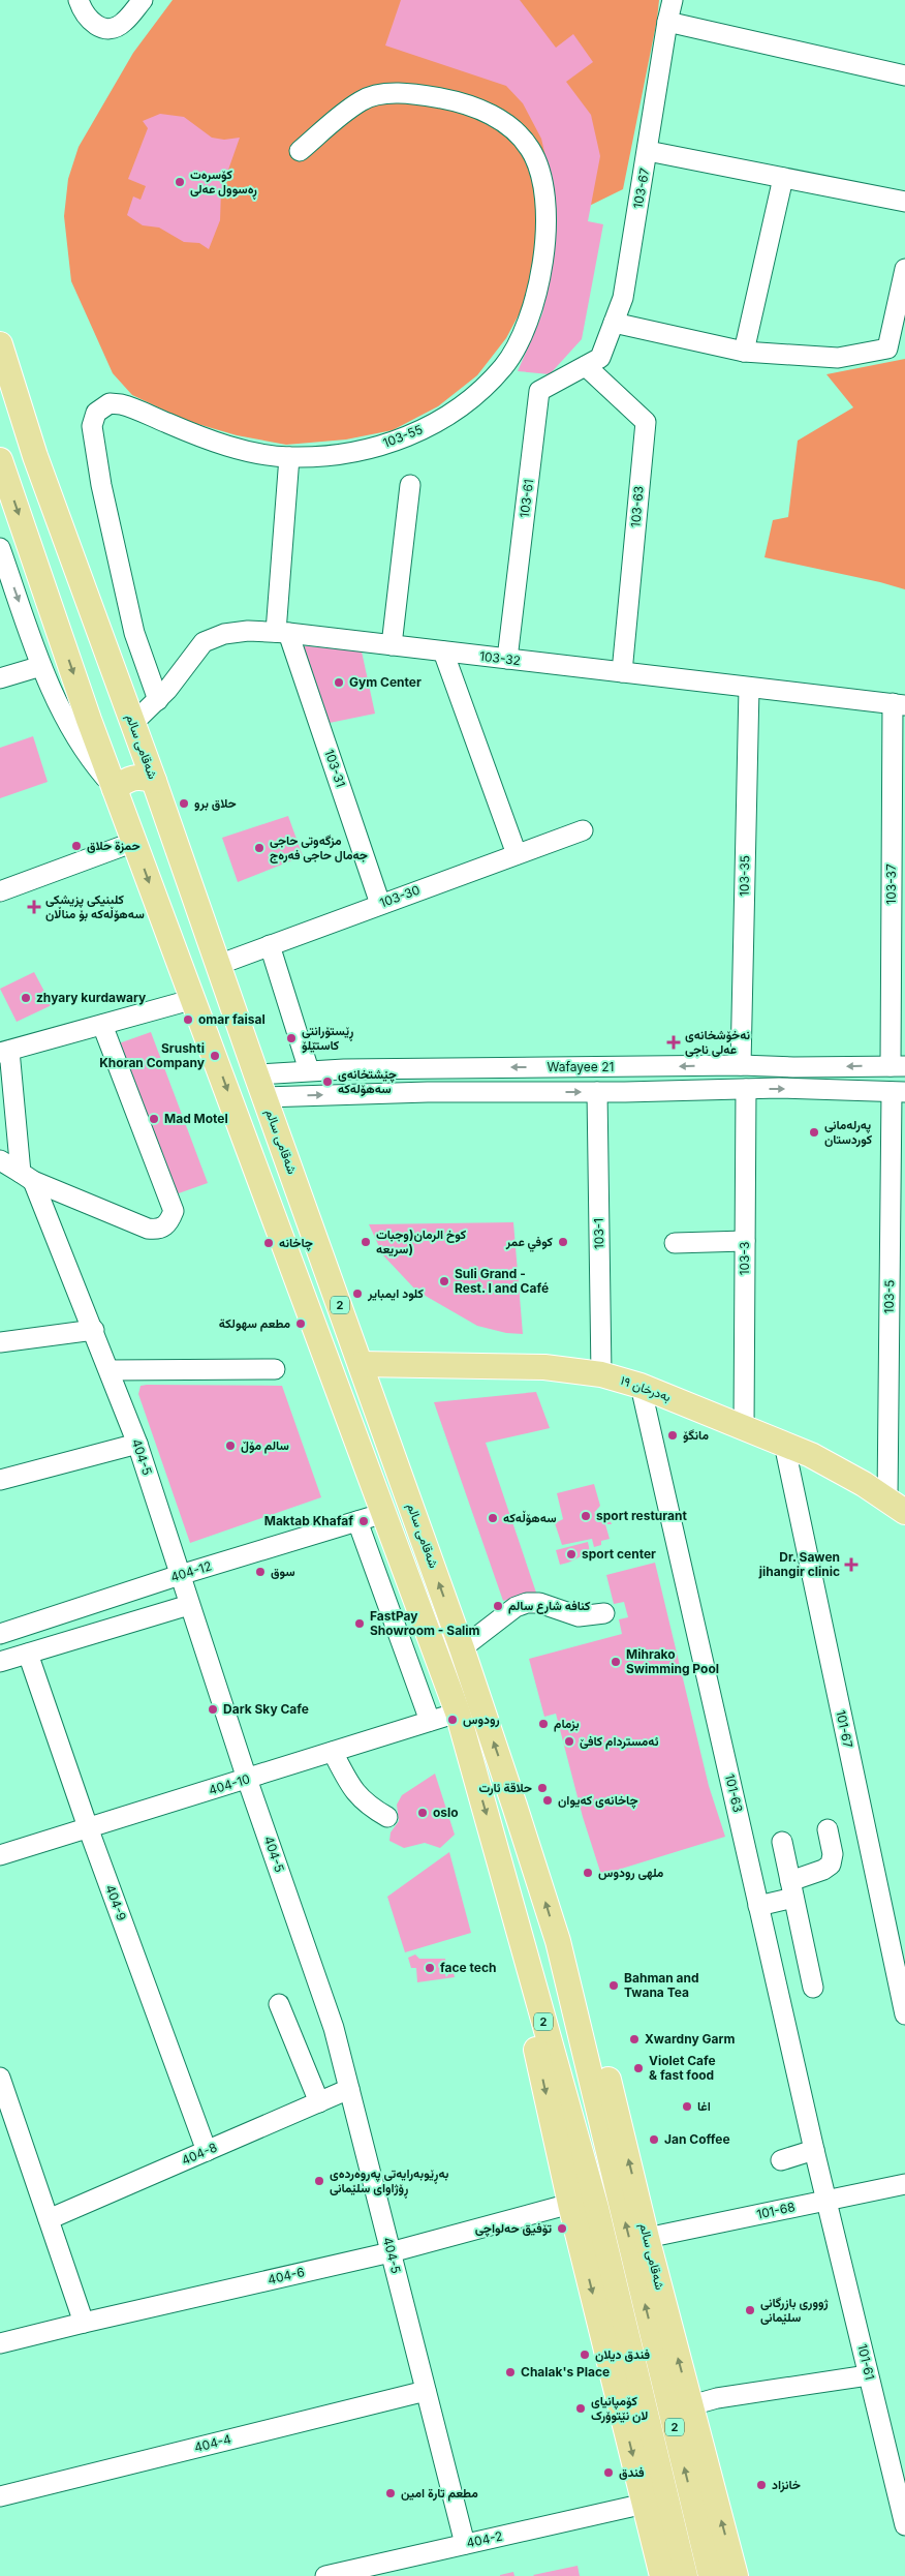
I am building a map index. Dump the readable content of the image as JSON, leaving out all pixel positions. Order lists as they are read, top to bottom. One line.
{"streets":{"main road":["شەقامی سالم","2","بەدرخان ١٩"],"street":["103-67","103-55","103-61","103-63","103-32","103-31","103-35","103-37","103-30","Wafayee 21","103-1","103-3","103-5","404-5","404-12","101-67","404-10","101-63","404-9","404-8","101-68","404-6","101-61","404-4","404-2"]},"crossings":[["103-67","103-61"],["103-67","103-63"],["103-55","103-32"],["103-61","103-63"],["103-61","103-32"],["103-63","103-32"],["103-32","شەقامی سالم"],["103-32","103-31"],["103-32","103-35"],["103-32","103-37"],["شەقامی سالم","103-30"],["شەقامی سالم","Wafayee 21"],["شەقامی سالم","بەدرخان ١٩"],["شەقامی سالم","101-68"],["103-31","103-30"],["103-35","Wafayee 21"],["103-37","Wafayee 21"],["Wafayee 21","103-1"],["Wafayee 21","103-3"],["Wafayee 21","103-5"],["103-1","بەدرخان ١٩"],["103-3","بەدرخان ١٩"],["103-5","بەدرخان ١٩"],["2","404-12"],["2","404-10"],["بەدرخان ١٩","101-67"],["بەدرخان ١٩","101-63"],["404-5","404-12"],["404-5","404-10"],["404-5","404-8"],["404-5","404-6"],["404-5","404-4"],["404-5","404-2"],["404-10","404-9"],["101-63","101-68"],["101-63","101-61"],["404-9","404-8"],["101-68","101-61"]],"places":{"other":["کۆسرەت ڕەسوول عەلی","Gym Center","حلاق برو","حمزة حلاق","مزگه‌وتی حاجی جەمال حاجی فەرەج","zhyary kurdawary","omar faisal","ڕێستۆرانتی کاستێلۆ","Srushti Khoran Company","چێشتخانەی سەهۆلەکە","Mad Motel","پەرلەمانی کوردستان","كوخ الرمان(وجبات سريعه)","كوفي عمر","چاخانە","Suli Grand - Rest. I and Café","كلود ايمباير","مطعم سهولكة","مانگۆ","سالم مۆڵ","sport resturant","سەهۆڵەکە","Maktab Khafaf","sport center","سوق","كنافه شارع سالم","FastPay Showroom - Salim","Mihrako Swimming Pool","Dark Sky Cafe","رودوس","بزمام","ئەمستردام کافێ","حلاقة ئارت","چاخانەی کەیوان","oslo","ملهى رودوس","face tech","Bahman and Twana Tea","Xwardny Garm","Violet Cafe & fast food","اغا","Jan Coffee","بەڕێوبەرایەتی پەروەردەی ڕۆژاوای سلێمانی","تۆفیق حەلواچی","ژووری بازرگانی سلێمانی","فندق ديلان","Chalak's Place","کۆمپانیای لان نێتوۆرک","فندق","خانزاد","مطعم تارة امين"],"health":["کلینیکی پزیشکی سەهۆڵەکە بۆ مناڵان","نەخۆشخانەی عەلی ناجی","Dr. Sawen jihangir clinic"]}}
